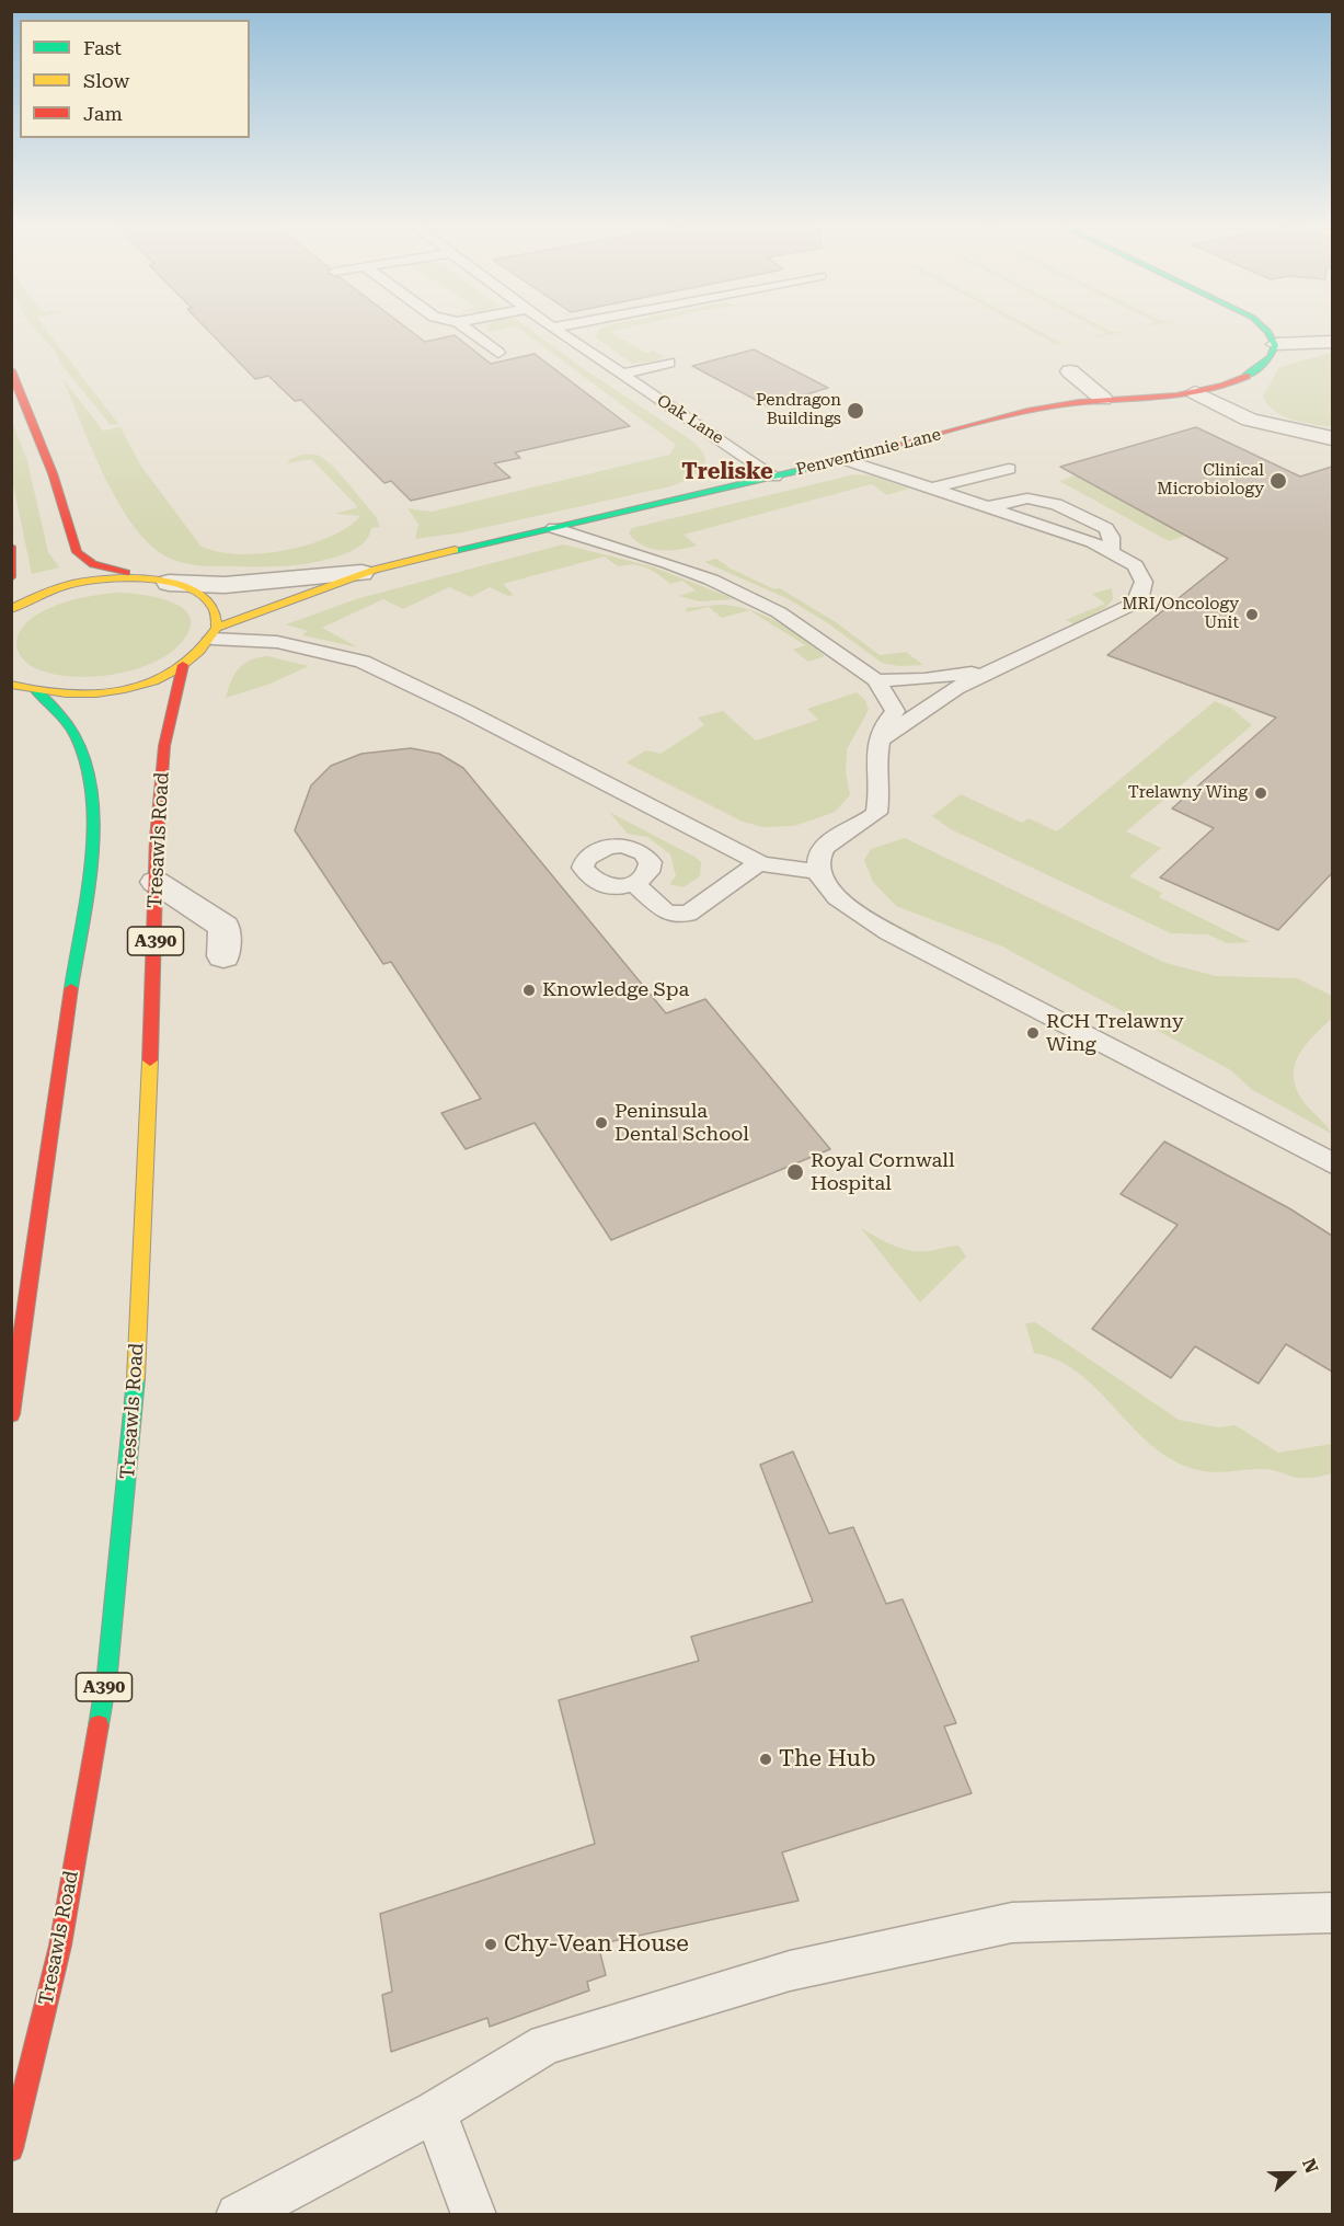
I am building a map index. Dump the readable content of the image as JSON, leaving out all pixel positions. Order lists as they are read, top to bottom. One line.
{"streets":{"main road":["Penventinnie Lane","Tresawls Road","A390"],"lane":["Oak Lane"]},"crossings":[["Oak Lane","Penventinnie Lane"]],"districts":["Treliske"],"places":["Pendragon Buildings","Clinical Microbiology","MRI/Oncology Unit","Trelawny Wing","Knowledge Spa","RCH Trelawny Wing","Peninsula Dental School","Royal Cornwall Hospital","The Hub","Chy-Vean House"],"legend":["Fast","Slow","Jam"],"north":"right"}
